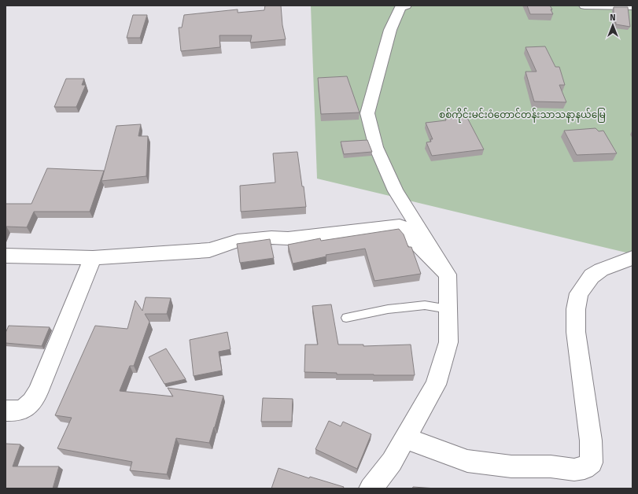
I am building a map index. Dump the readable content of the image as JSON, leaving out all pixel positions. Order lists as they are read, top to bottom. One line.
{"parks":["စစ်ကိုင်းမင်းဝံတောင်တန်းသာသနာ့နယ်မြေ"],"north":"top"}
